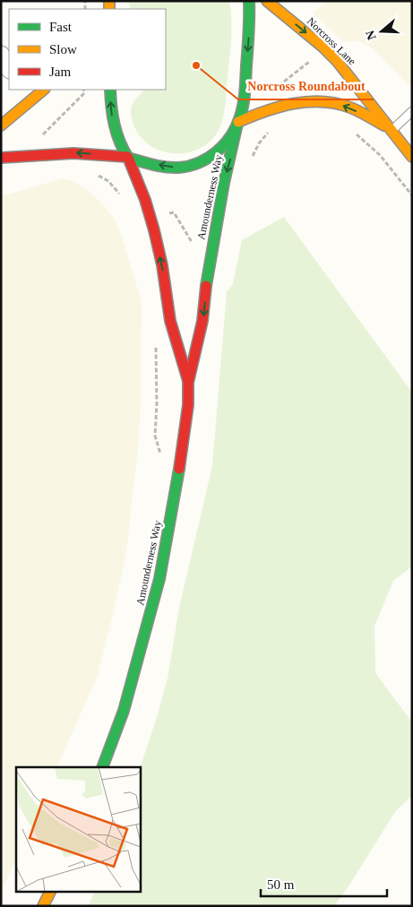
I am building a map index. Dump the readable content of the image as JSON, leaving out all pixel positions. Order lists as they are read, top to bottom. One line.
{"streets":{"main road":["Norcross Lane","Amounderness Way"]},"crossings":[["Norcross Lane","Amounderness Way"]],"places":["Norcross Roundabout"],"legend":["Fast","Slow","Jam"],"scale_bar":"50 m","north":"left"}
